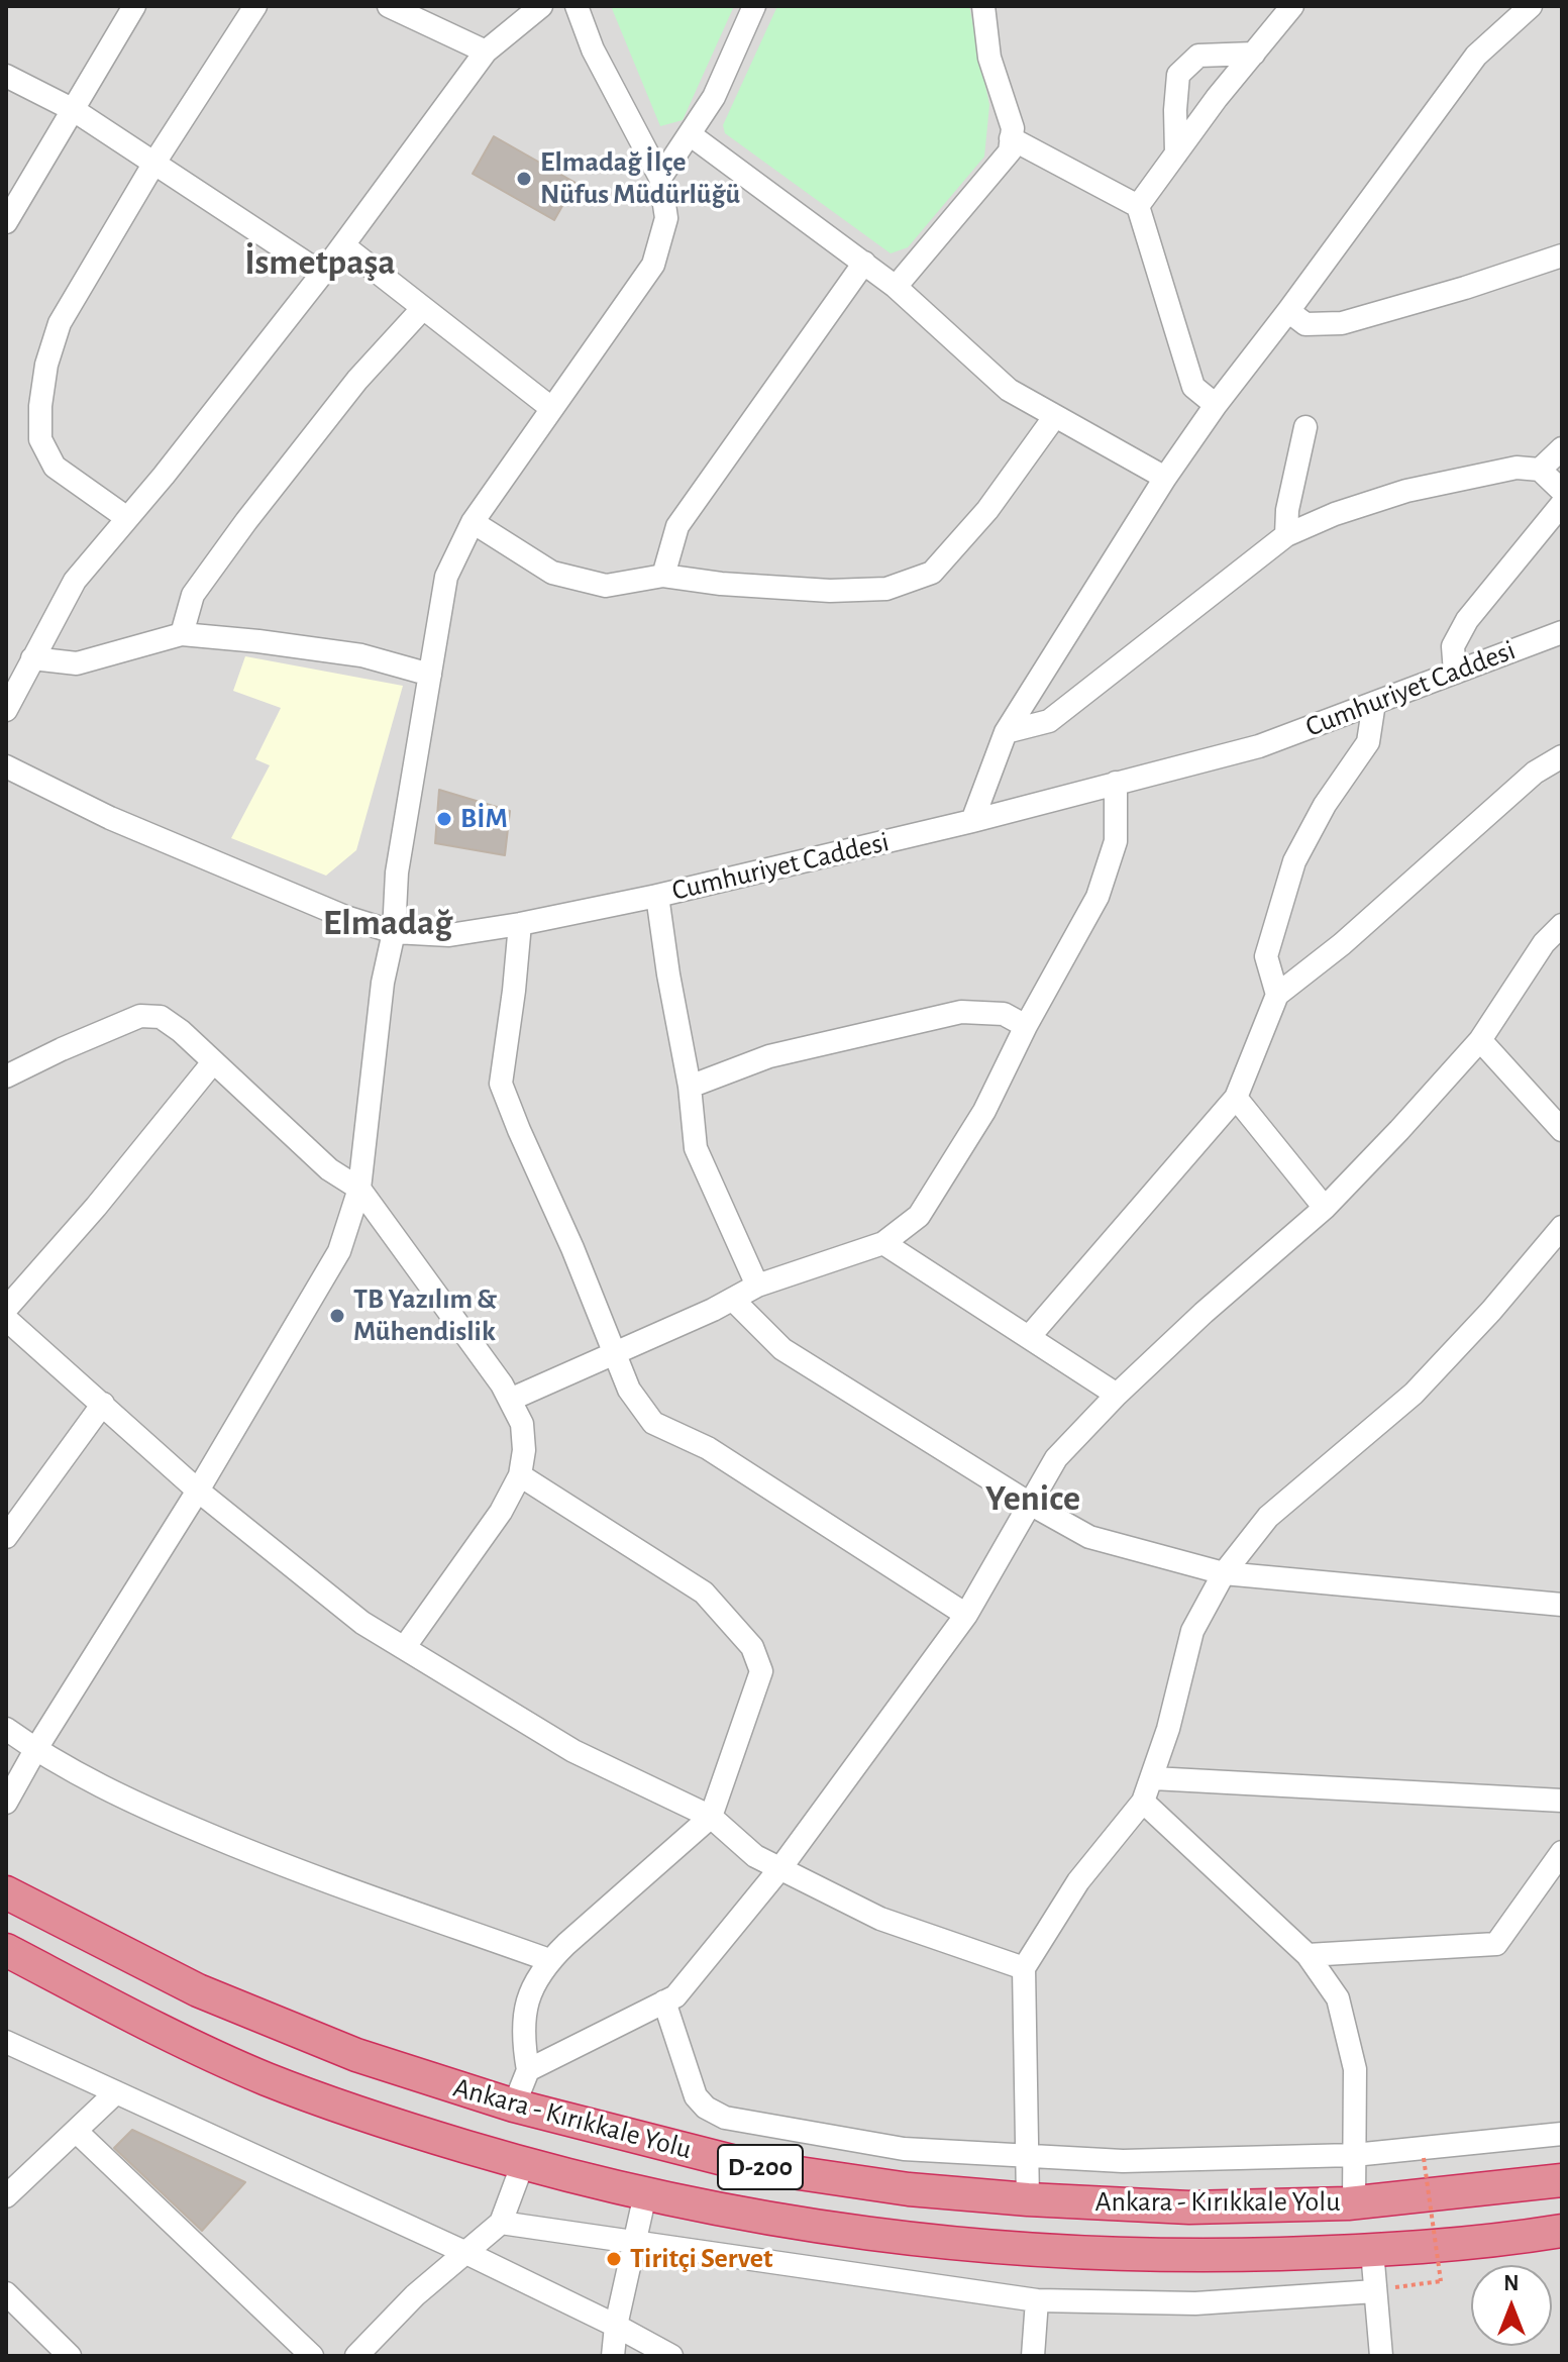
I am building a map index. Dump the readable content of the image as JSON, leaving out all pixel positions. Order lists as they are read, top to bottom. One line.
{"streets":{"highway":["Ankara - Kırıkkale Yolu","D-200"],"street":["Cumhuriyet Caddesi"]},"districts":["İsmetpaşa","Elmadağ","Yenice"],"places":["Elmadağ İlçe Nüfus Müdürlüğü","BİM","TB Yazılım & Mühendislik","Tiritçi Servet"],"north":"top"}
